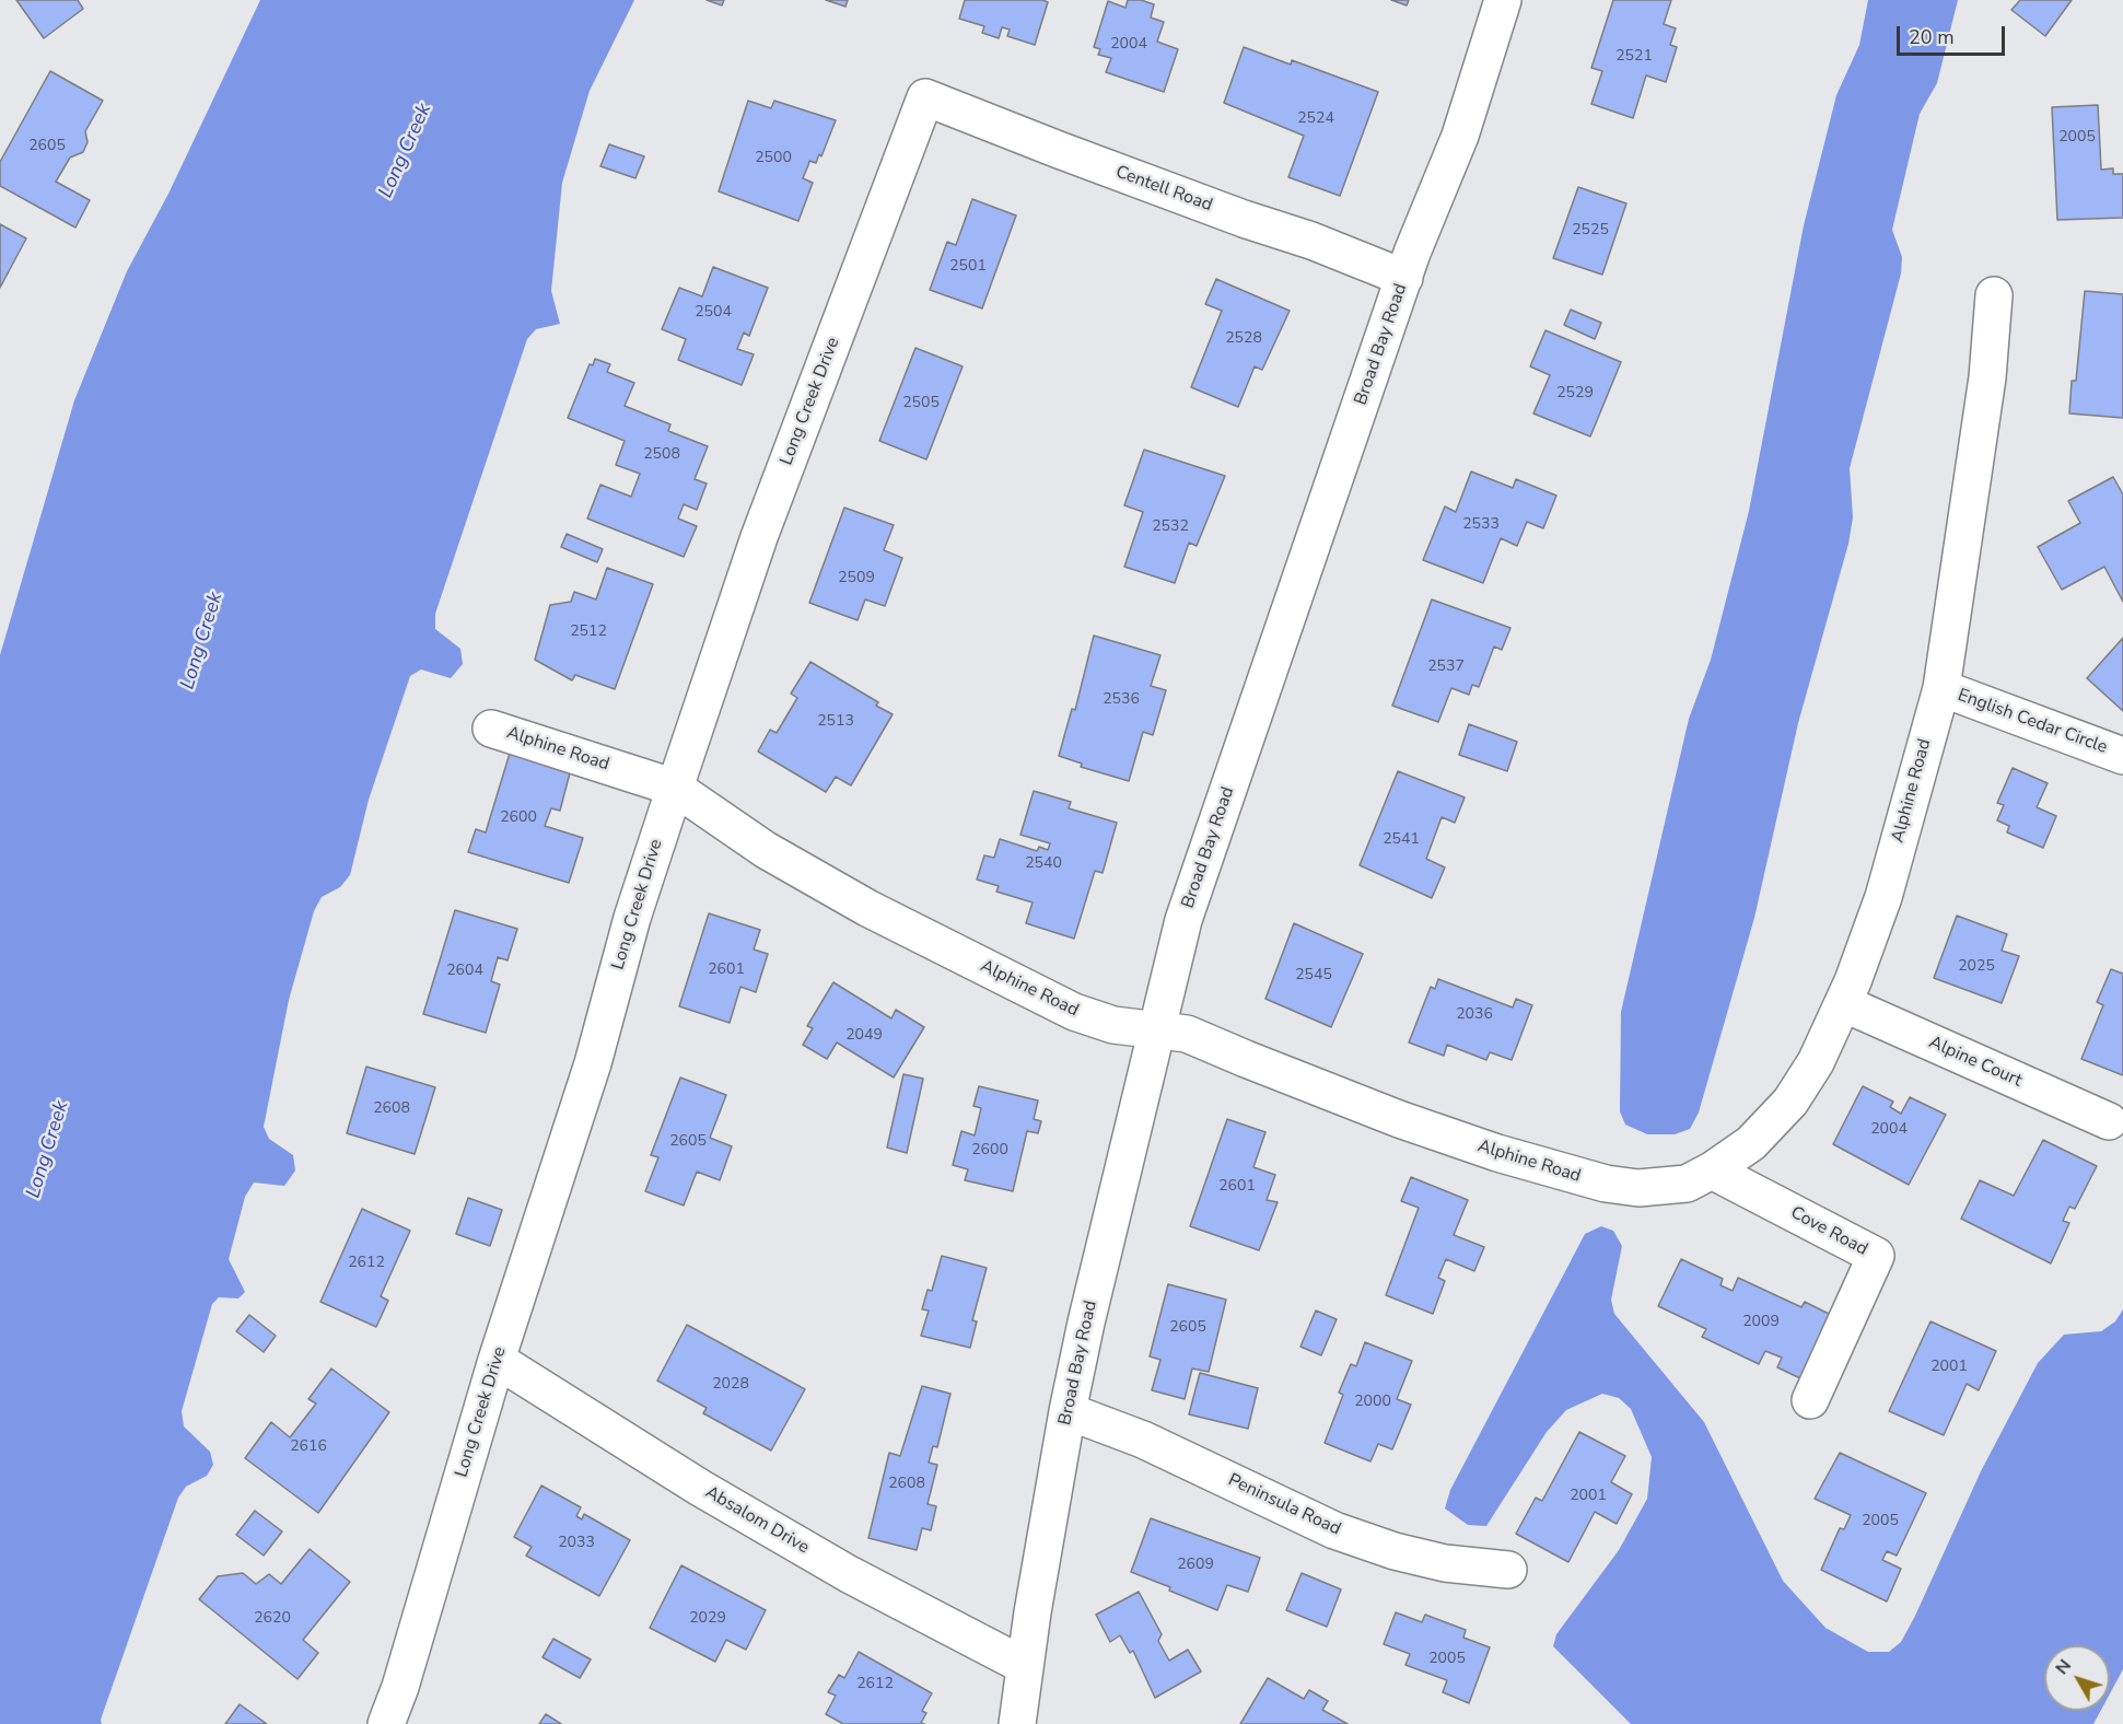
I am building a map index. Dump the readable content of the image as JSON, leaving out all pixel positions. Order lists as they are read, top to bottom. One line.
{"streets":{"street":["Centell Road","Broad Bay Road","Long Creek Drive","English Cedar Circle","Alphine Road","Alpine Court","Cove Road","Peninsula Road","Absalom Drive"]},"crossings":[["Centell Road","Broad Bay Road"],["Centell Road","Long Creek Drive"],["Broad Bay Road","Alphine Road"],["Broad Bay Road","Peninsula Road"],["Broad Bay Road","Absalom Drive"],["Long Creek Drive","Alphine Road"],["Long Creek Drive","Absalom Drive"],["English Cedar Circle","Alphine Road"],["Alphine Road","Alpine Court"],["Alphine Road","Cove Road"]],"water":["Long Creek"],"house_numbers":["2004","2521","2524","2005","2605","2500","2525","2501","2504","2528","2529","2505","2508","2533","2532","2509","2512","2537","2536","2513","2600","2541","2540","2025","2601","2604","2545","2036","2049","2608","2004","2605","2600","2601","2612","2009","2605","2001","2028","2000","2616","2608","2001","2005","2033","2609","2620","2029","2005","2612"],"scale_bar":"20 m","north":"top left"}
